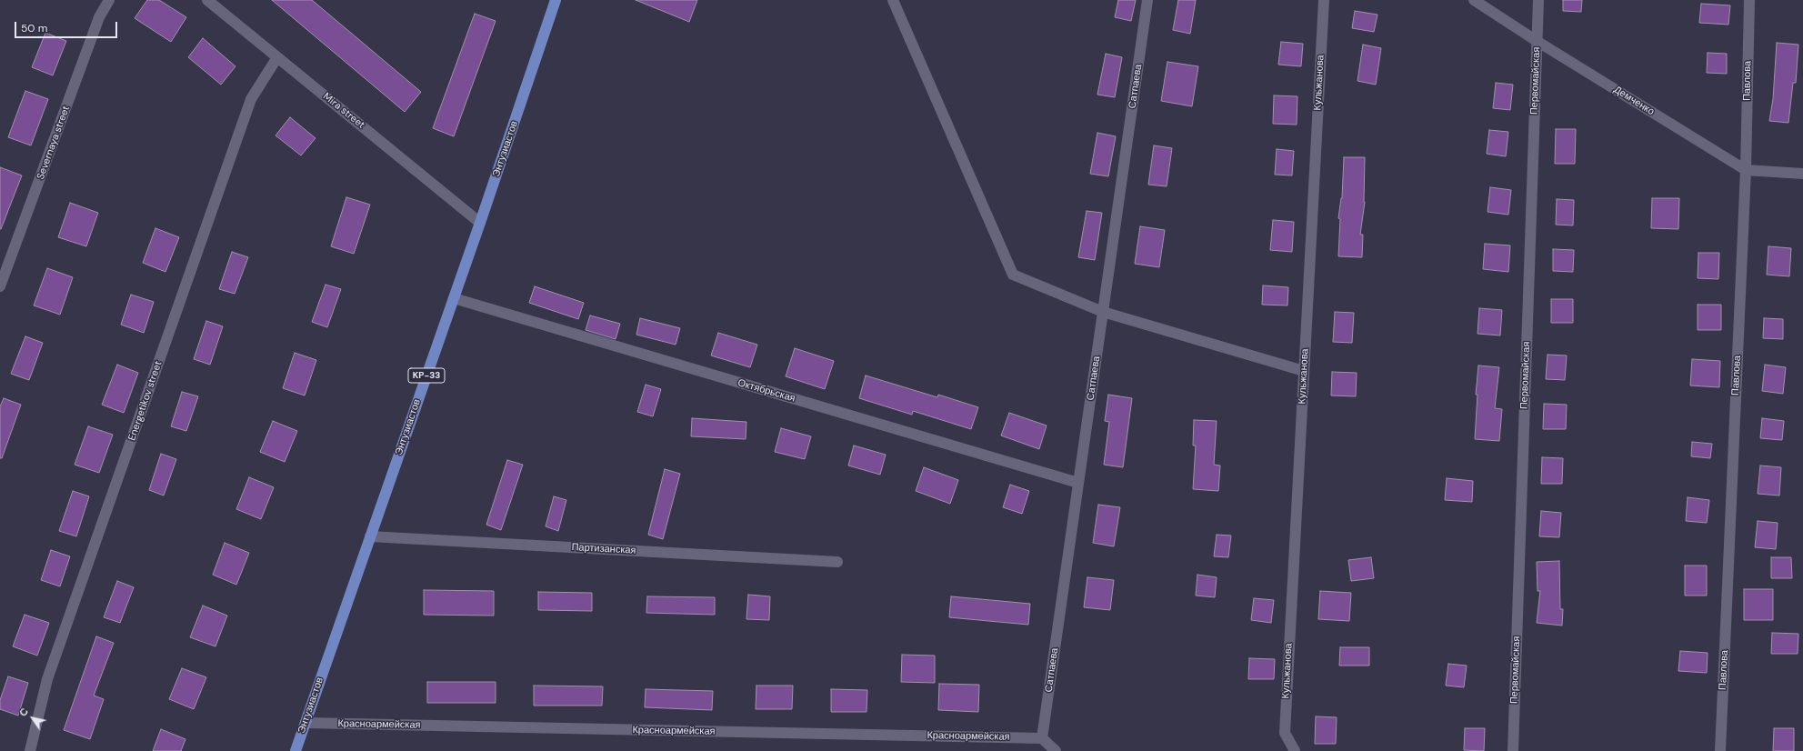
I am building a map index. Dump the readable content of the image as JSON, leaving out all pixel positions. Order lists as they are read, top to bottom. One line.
{"streets":{"main road":["Энтузиастов","KP-33"],"street":["Первомайская","Павлова","Кульжанова","Сатпаева","Демченко","Mira street","Severnaya street","Октябрьская","Energetikov street","Партизанская","Красноармейская"]},"crossings":[["Первомайская","Демченко"],["Павлова","Демченко"],["Сатпаева","Октябрьская"],["Сатпаева","Красноармейская"],["Mira street","Энтузиастов"],["Mira street","Energetikov street"],["Энтузиастов","Октябрьская"],["Энтузиастов","Партизанская"],["Энтузиастов","Красноармейская"]],"scale_bar":"50 m","north":"top left"}
